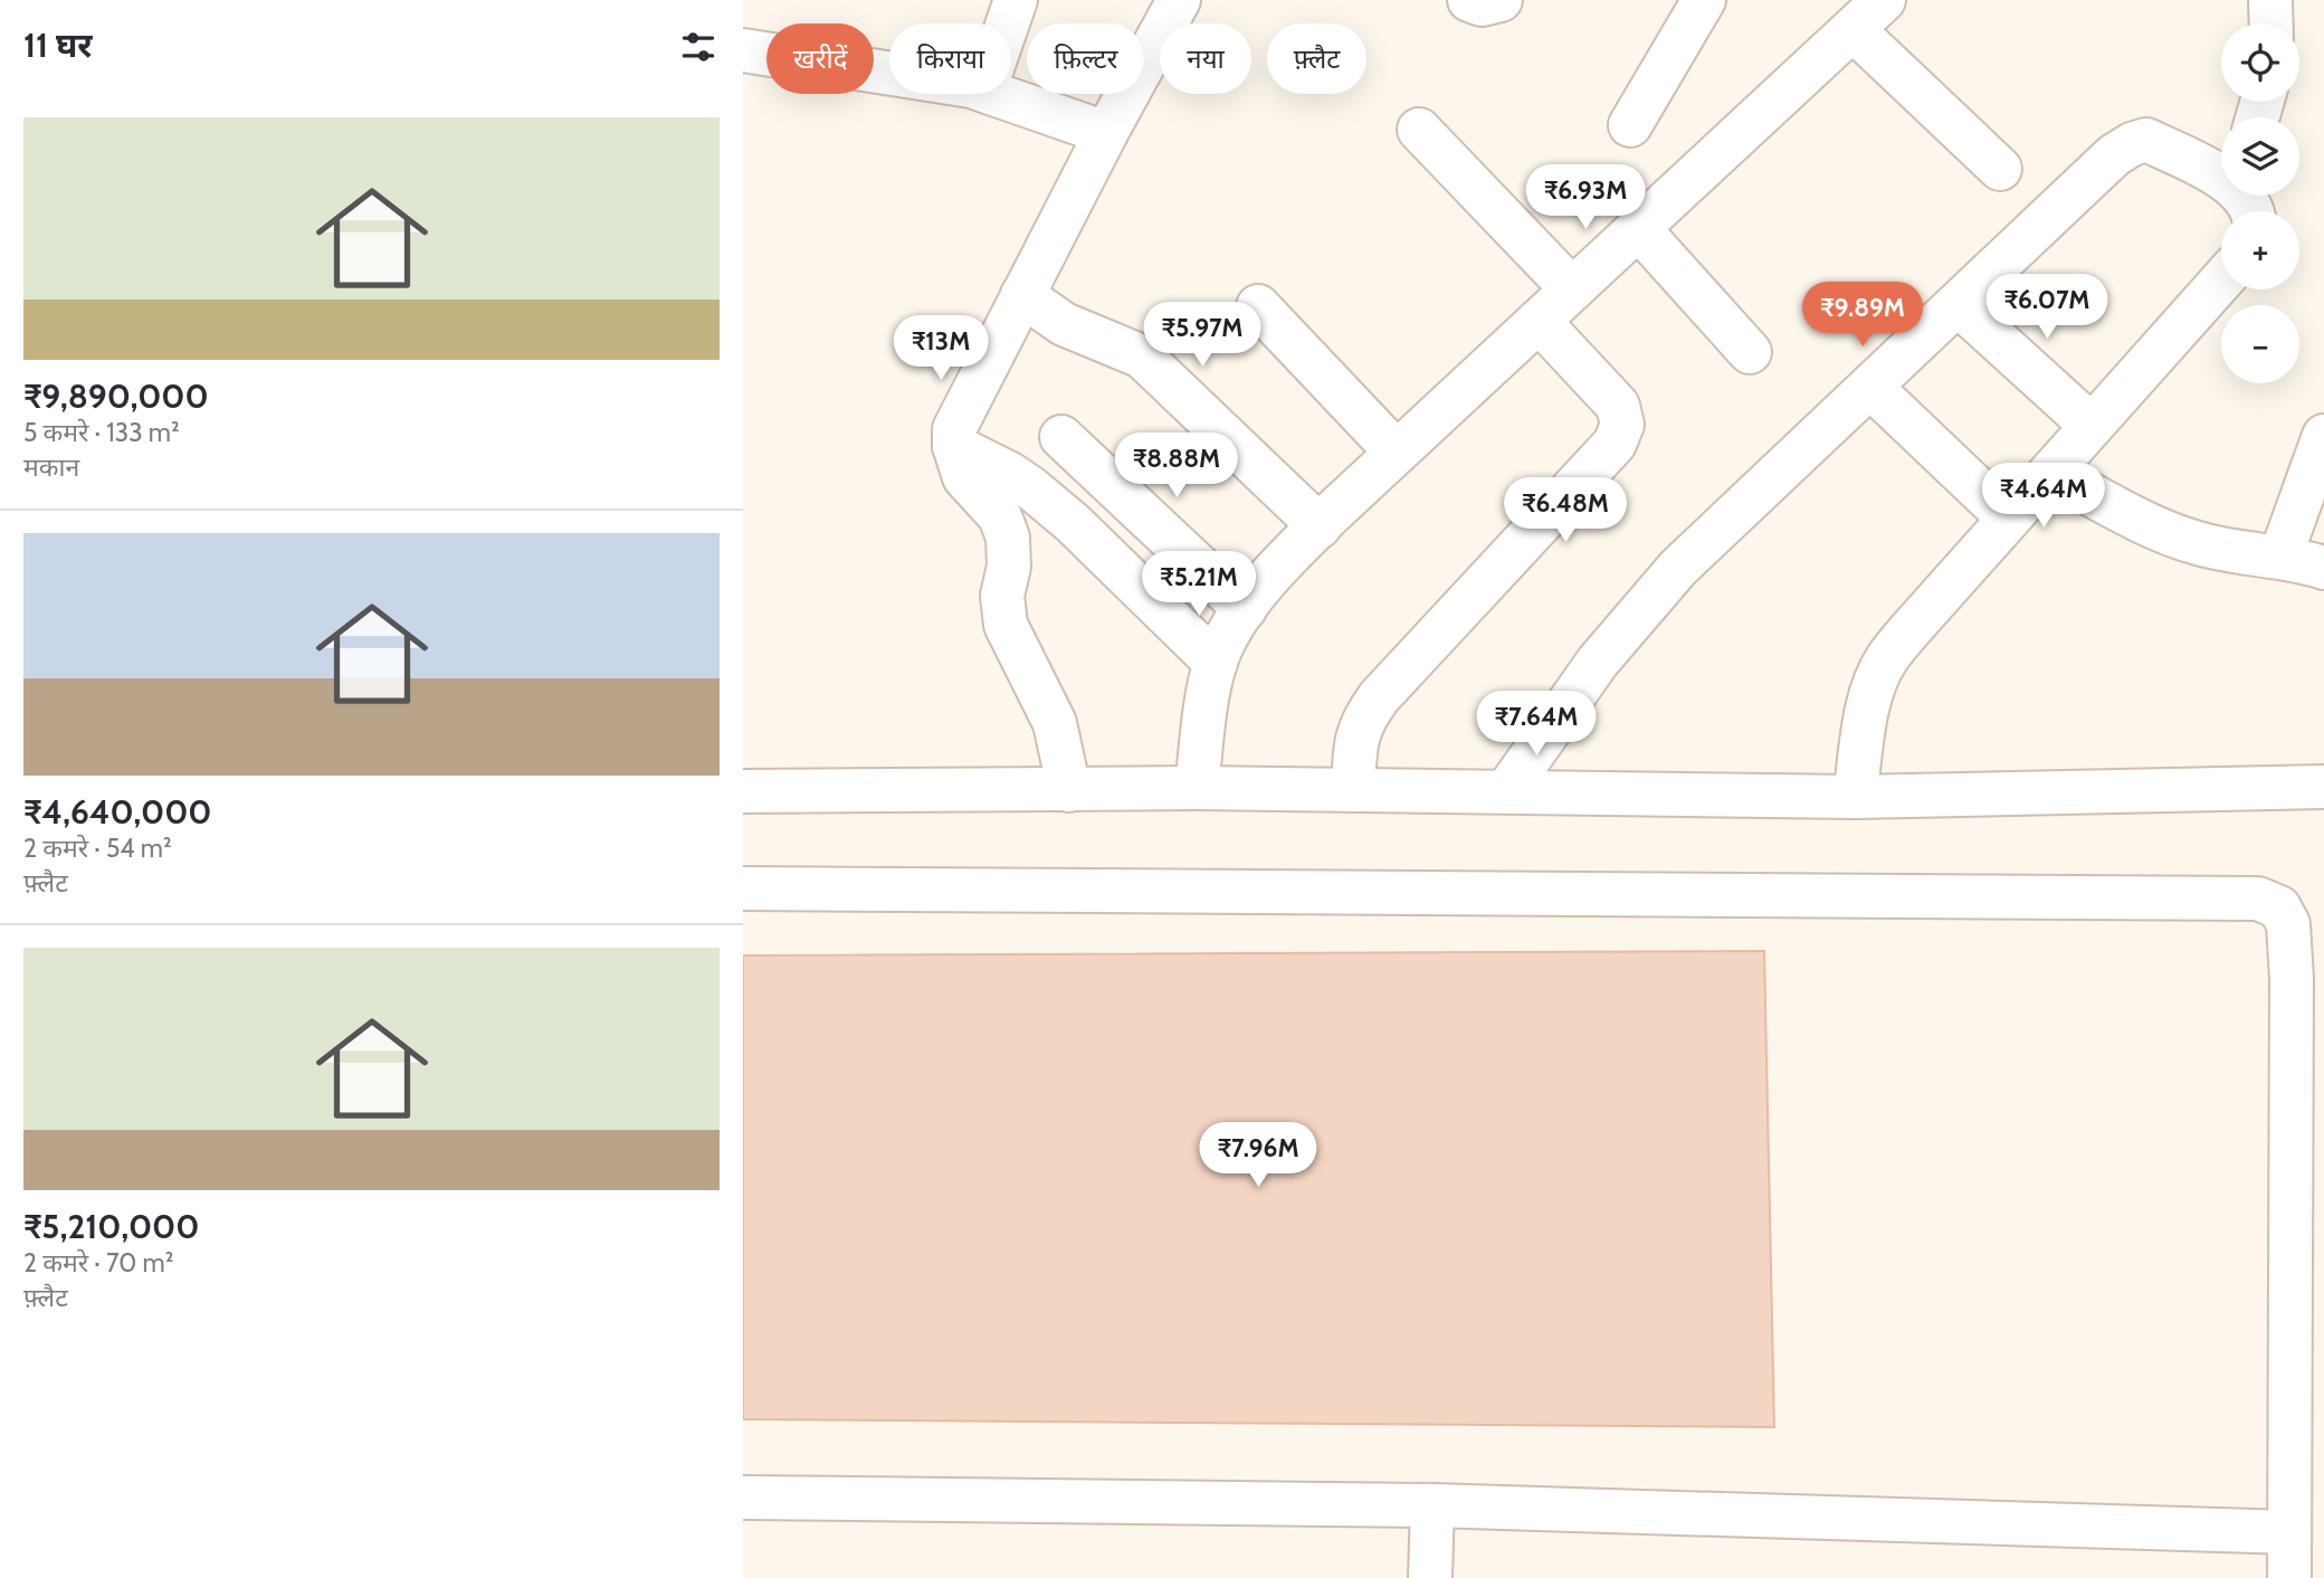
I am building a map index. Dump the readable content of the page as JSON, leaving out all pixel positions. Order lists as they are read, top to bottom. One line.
{"page":{"heading":"11 घर","map_buttons":["+","−"],"chip":["खरीदें","किराया","फ़िल्टर","नया","फ़्लैट"],"list":[{"name":"₹9,890,000","note":"5 कमरे · 133 m² · मकान"},{"name":"₹4,640,000","note":"2 कमरे · 54 m² · फ़्लैट"},{"name":"₹5,210,000","note":"2 कमरे · 70 m² · फ़्लैट"}],"price":["₹6.93M","₹6.07M","₹9.89M","₹5.97M","₹13M","₹8.88M","₹4.64M","₹6.48M","₹5.21M","₹7.64M","₹7.96M"]}}
